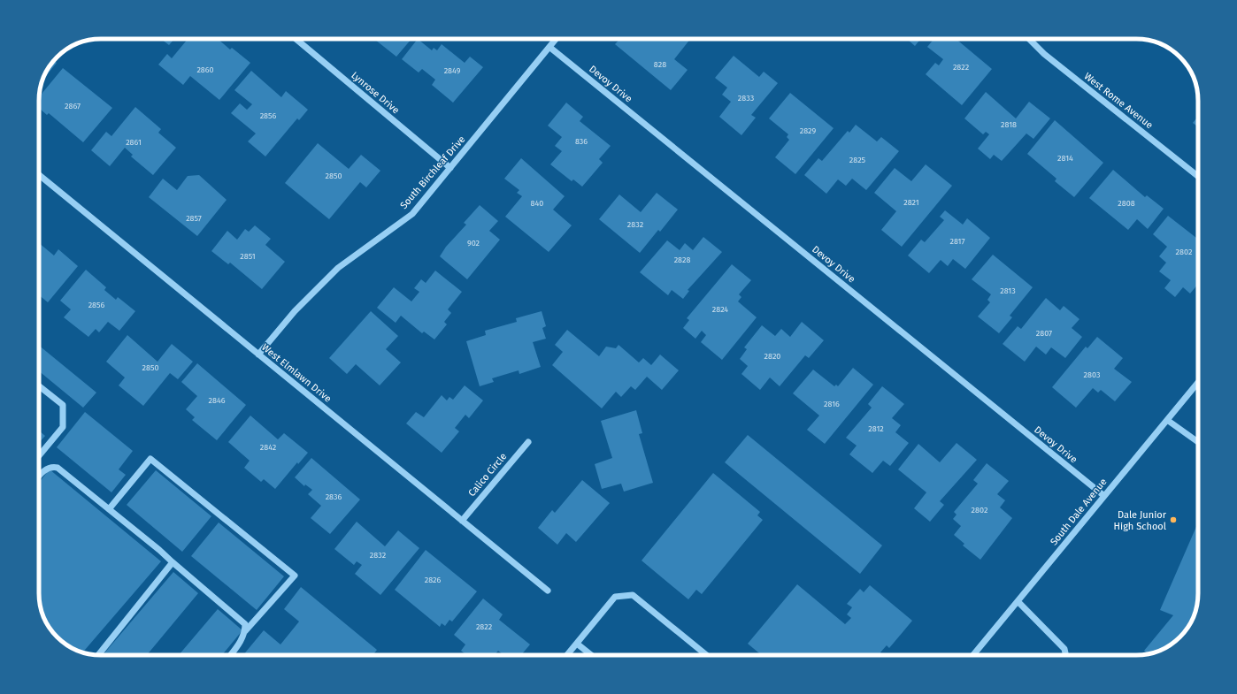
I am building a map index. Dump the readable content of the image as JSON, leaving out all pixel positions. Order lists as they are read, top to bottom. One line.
{"streets":{"street":["Devoy Drive","Lynrose Drive","West Rome Avenue","South Birchleaf Drive","West Elmlawn Drive","Calico Circle","South Dale Avenue"]},"crossings":[["Devoy Drive","South Birchleaf Drive"],["Devoy Drive","South Dale Avenue"],["Lynrose Drive","South Birchleaf Drive"],["South Birchleaf Drive","West Elmlawn Drive"],["West Elmlawn Drive","Calico Circle"]],"places":["Dale Junior High School"],"house_numbers":["828","2822","2860","2849","2833","2867","2856","2818","2829","836","2861","2814","2825","2850","2821","840","2808","2857","2832","2817","902","2802","2851","2828","2813","2856","2824","2807","2820","2850","2803","2846","2816","2812","2842","2836","2802","2832","2826","2822"]}
